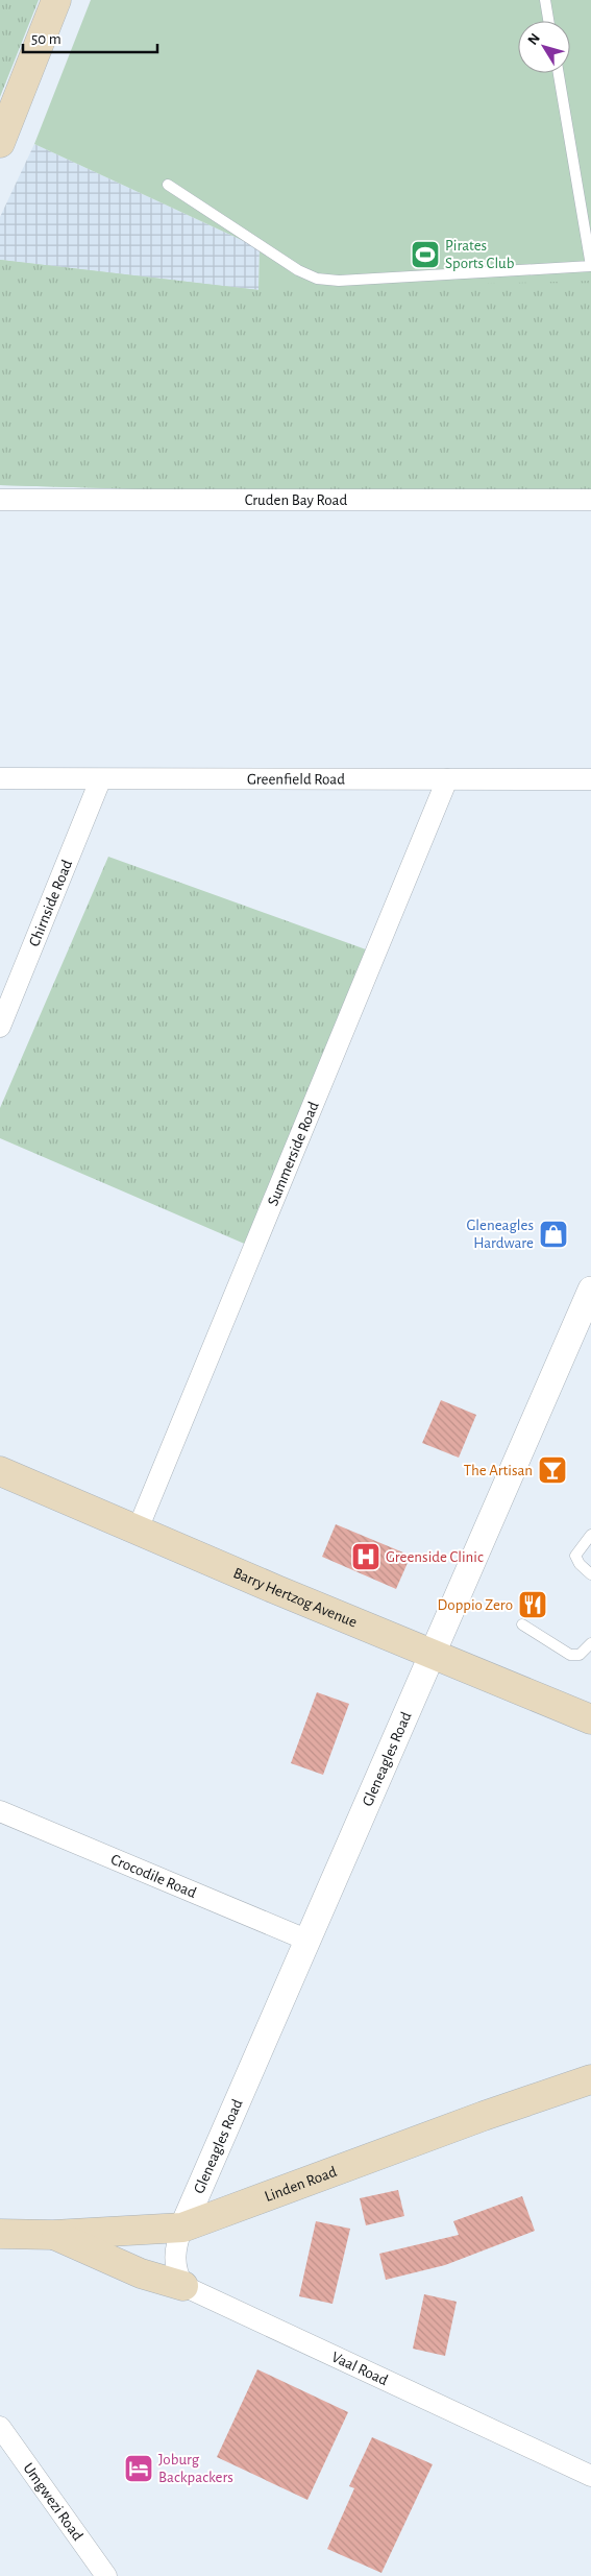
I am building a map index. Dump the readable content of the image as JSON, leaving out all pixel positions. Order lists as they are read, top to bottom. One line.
{"streets":{"main road":["Barry Hertzog Avenue","Linden Road"],"street":["Cruden Bay Road","Greenfield Road","Chirnside Road","Summerside Road","Gleneagles Road","Crocodile Road","Vaal Road","Umgwezi Road"]},"crossings":[["Greenfield Road","Chirnside Road"],["Greenfield Road","Summerside Road"],["Summerside Road","Barry Hertzog Avenue"],["Barry Hertzog Avenue","Gleneagles Road"],["Gleneagles Road","Crocodile Road"],["Gleneagles Road","Linden Road"]],"places":{"sports":["Pirates Sports Club"],"shop":["Gleneagles Hardware"],"bar":["The Artisan"],"hospital":["Greenside Clinic"],"restaurant":["Doppio Zero"],"hotel":["Joburg Backpackers"]},"scale_bar":"50 m","north":"top left"}
